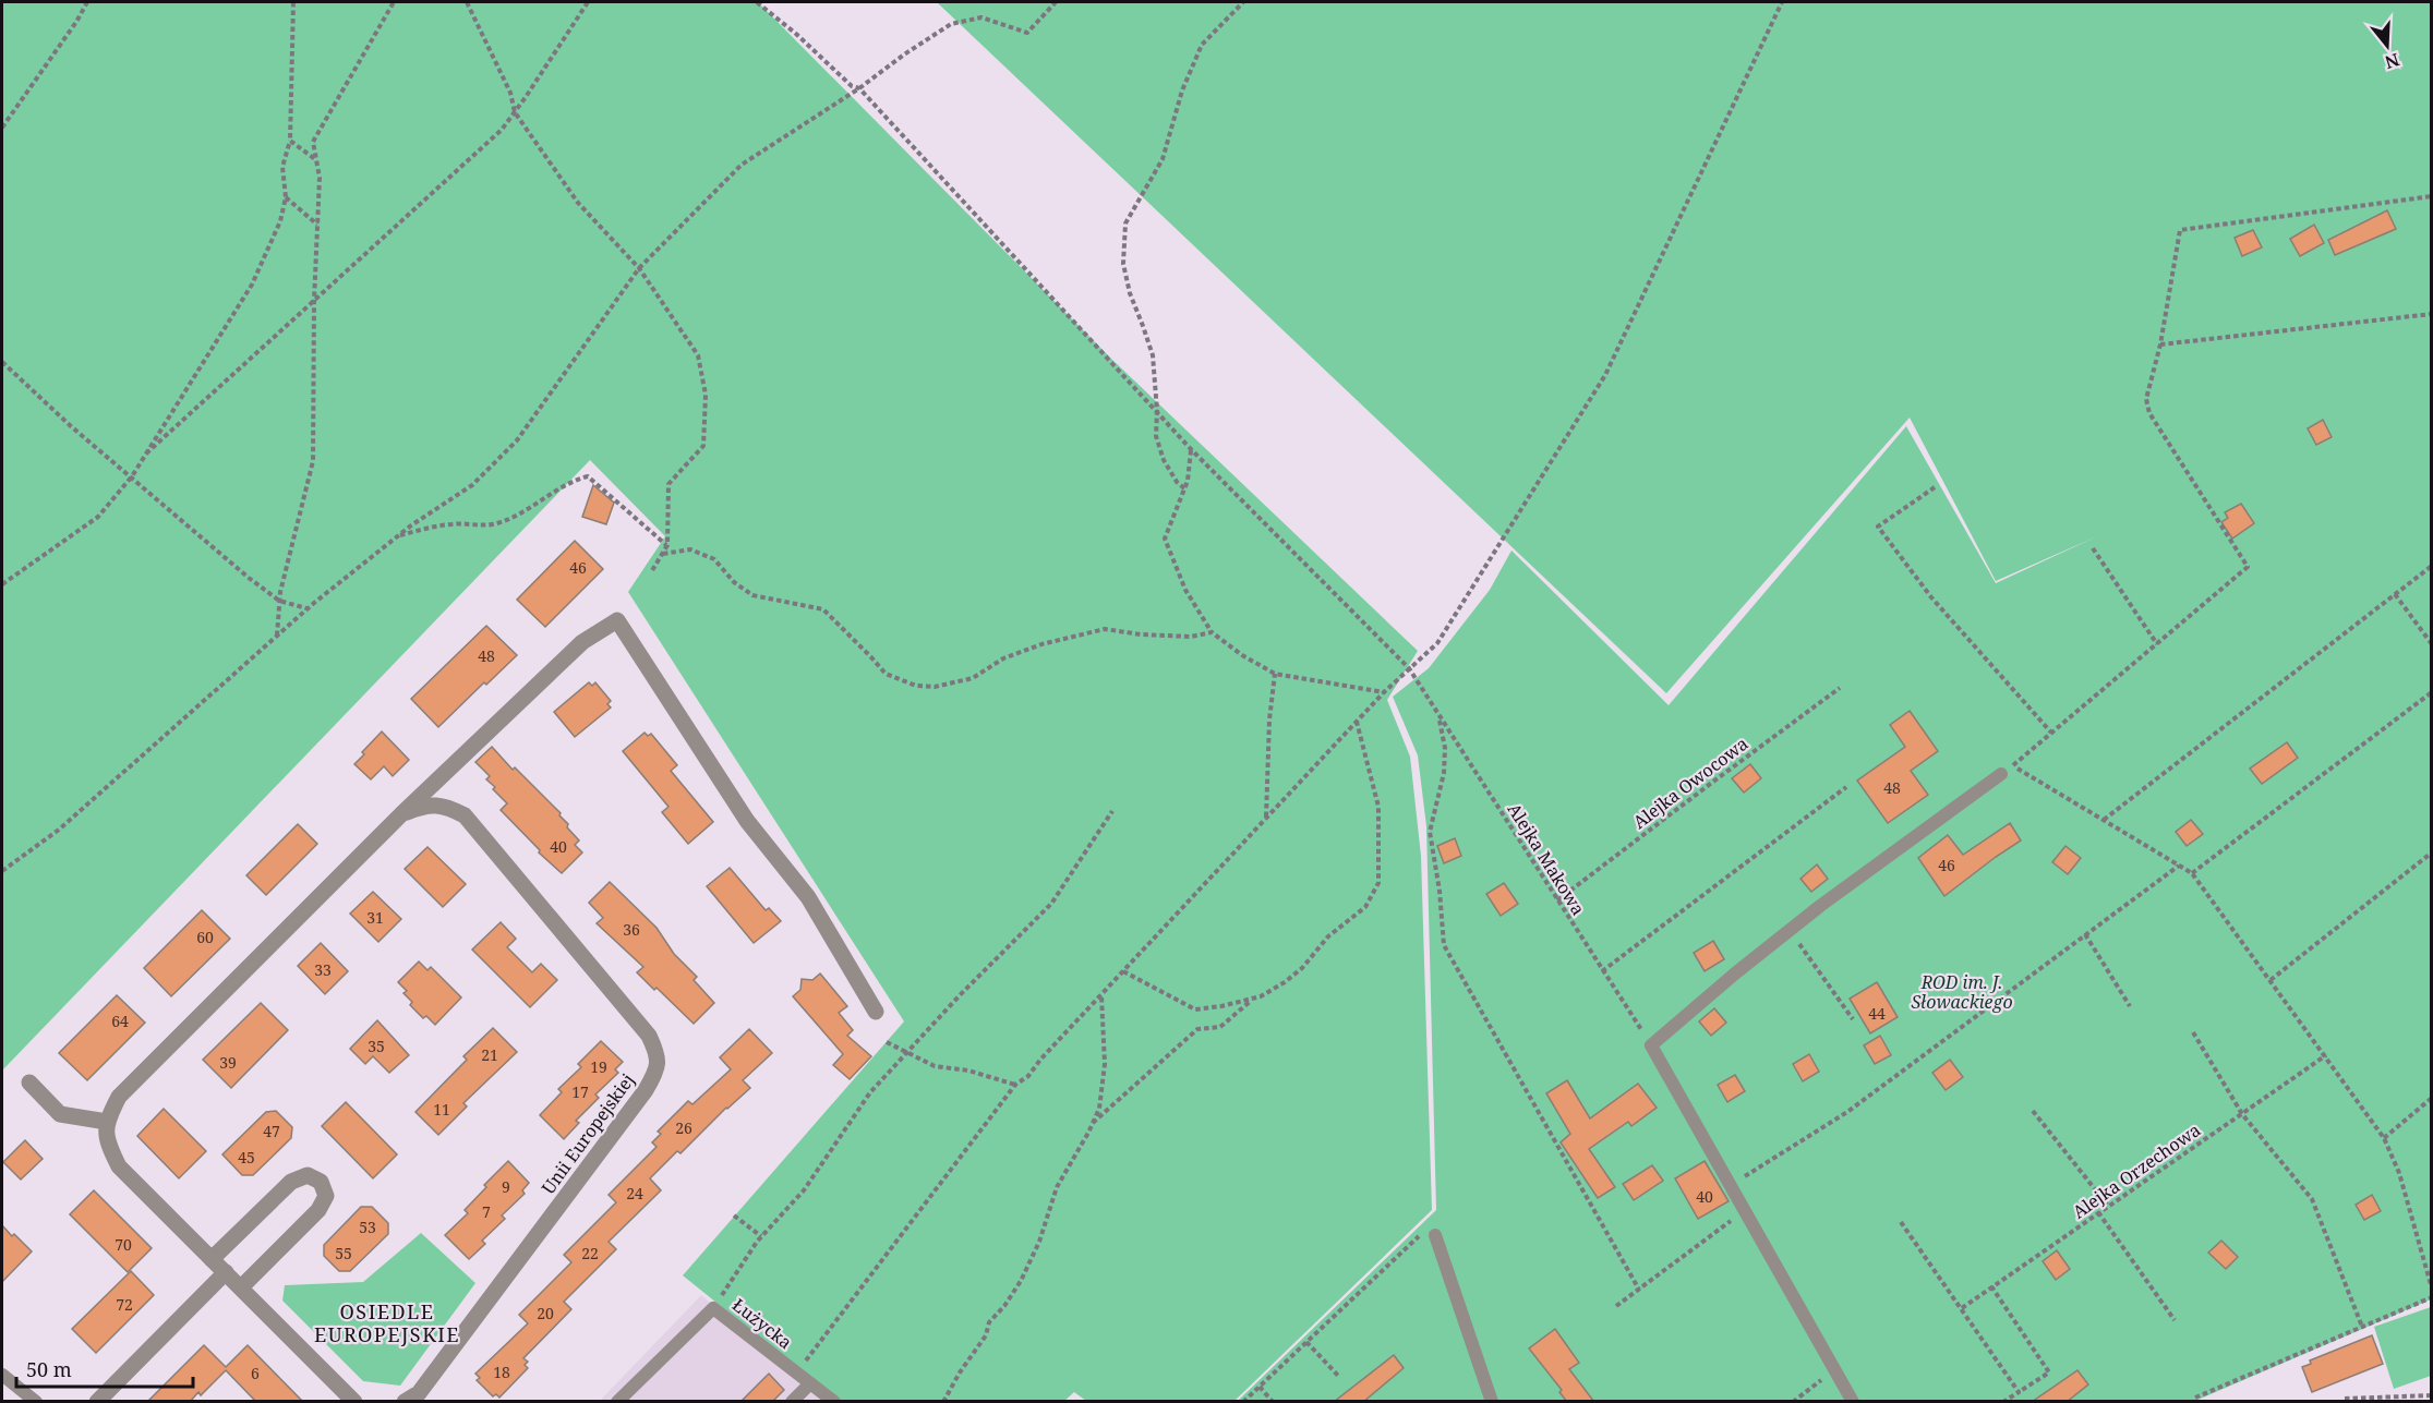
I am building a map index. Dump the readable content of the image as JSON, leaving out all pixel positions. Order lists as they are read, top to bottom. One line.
{"streets":{"street":["Unii Europejskiej"],"lane":["Łużycka"],"path":["Alejka Owocowa","Alejka Makowa","Alejka Orzechowa"]},"crossings":[["Alejka Owocowa","Alejka Makowa"]],"districts":["OSIEDLE EUROPEJSKIE"],"parks":["ROD im. J. Słowackiego"],"house_numbers":["46","48","48","40","46","31","36","60","33","44","64","35","21","39","19","17","11","26","47","45","9","24","40","7","53","70","55","22","72","20","18","6"],"scale_bar":"50 m","north":"bottom"}
